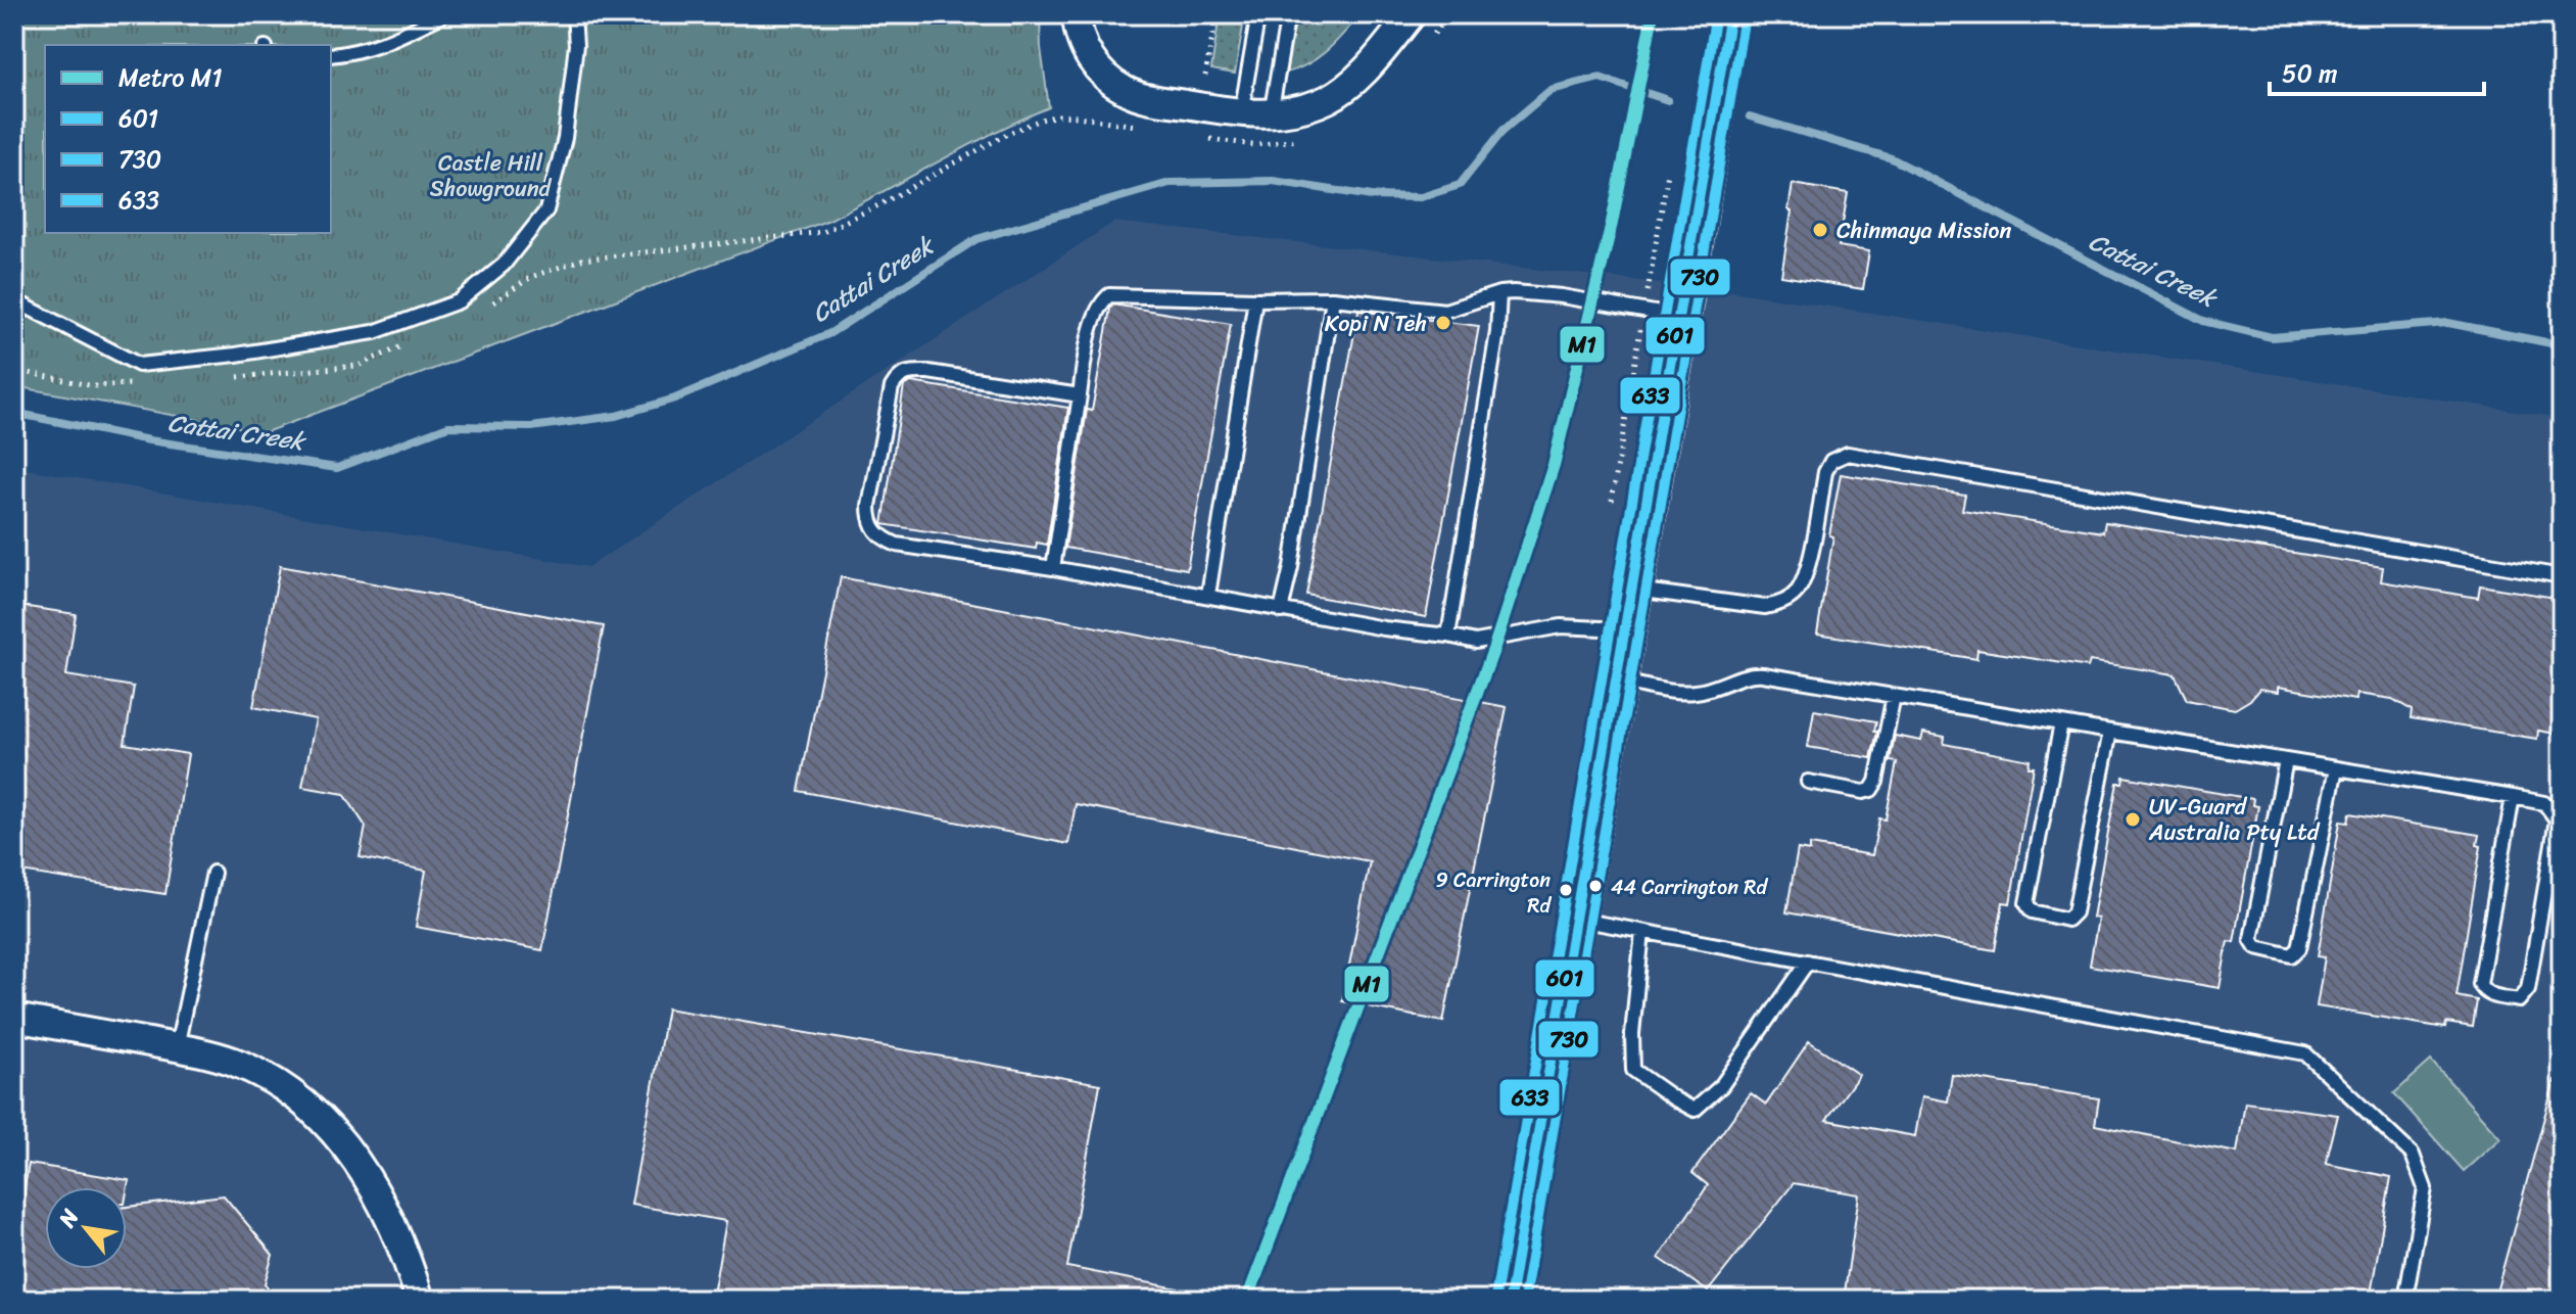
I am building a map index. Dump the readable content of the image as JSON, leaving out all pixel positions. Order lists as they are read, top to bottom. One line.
{"water":["Cattai Creek"],"parks":["Castle Hill Showground"],"places":["Chinmaya Mission","Kopi N Teh","UV-Guard Australia Pty Ltd","44 Carrington Rd","9 Carrington Rd"],"lines":["metro line M1","transit line 601","transit line 633","transit line 730"],"legend":["Metro M1","601","730","633"],"scale_bar":"50 m","north":"top left"}
